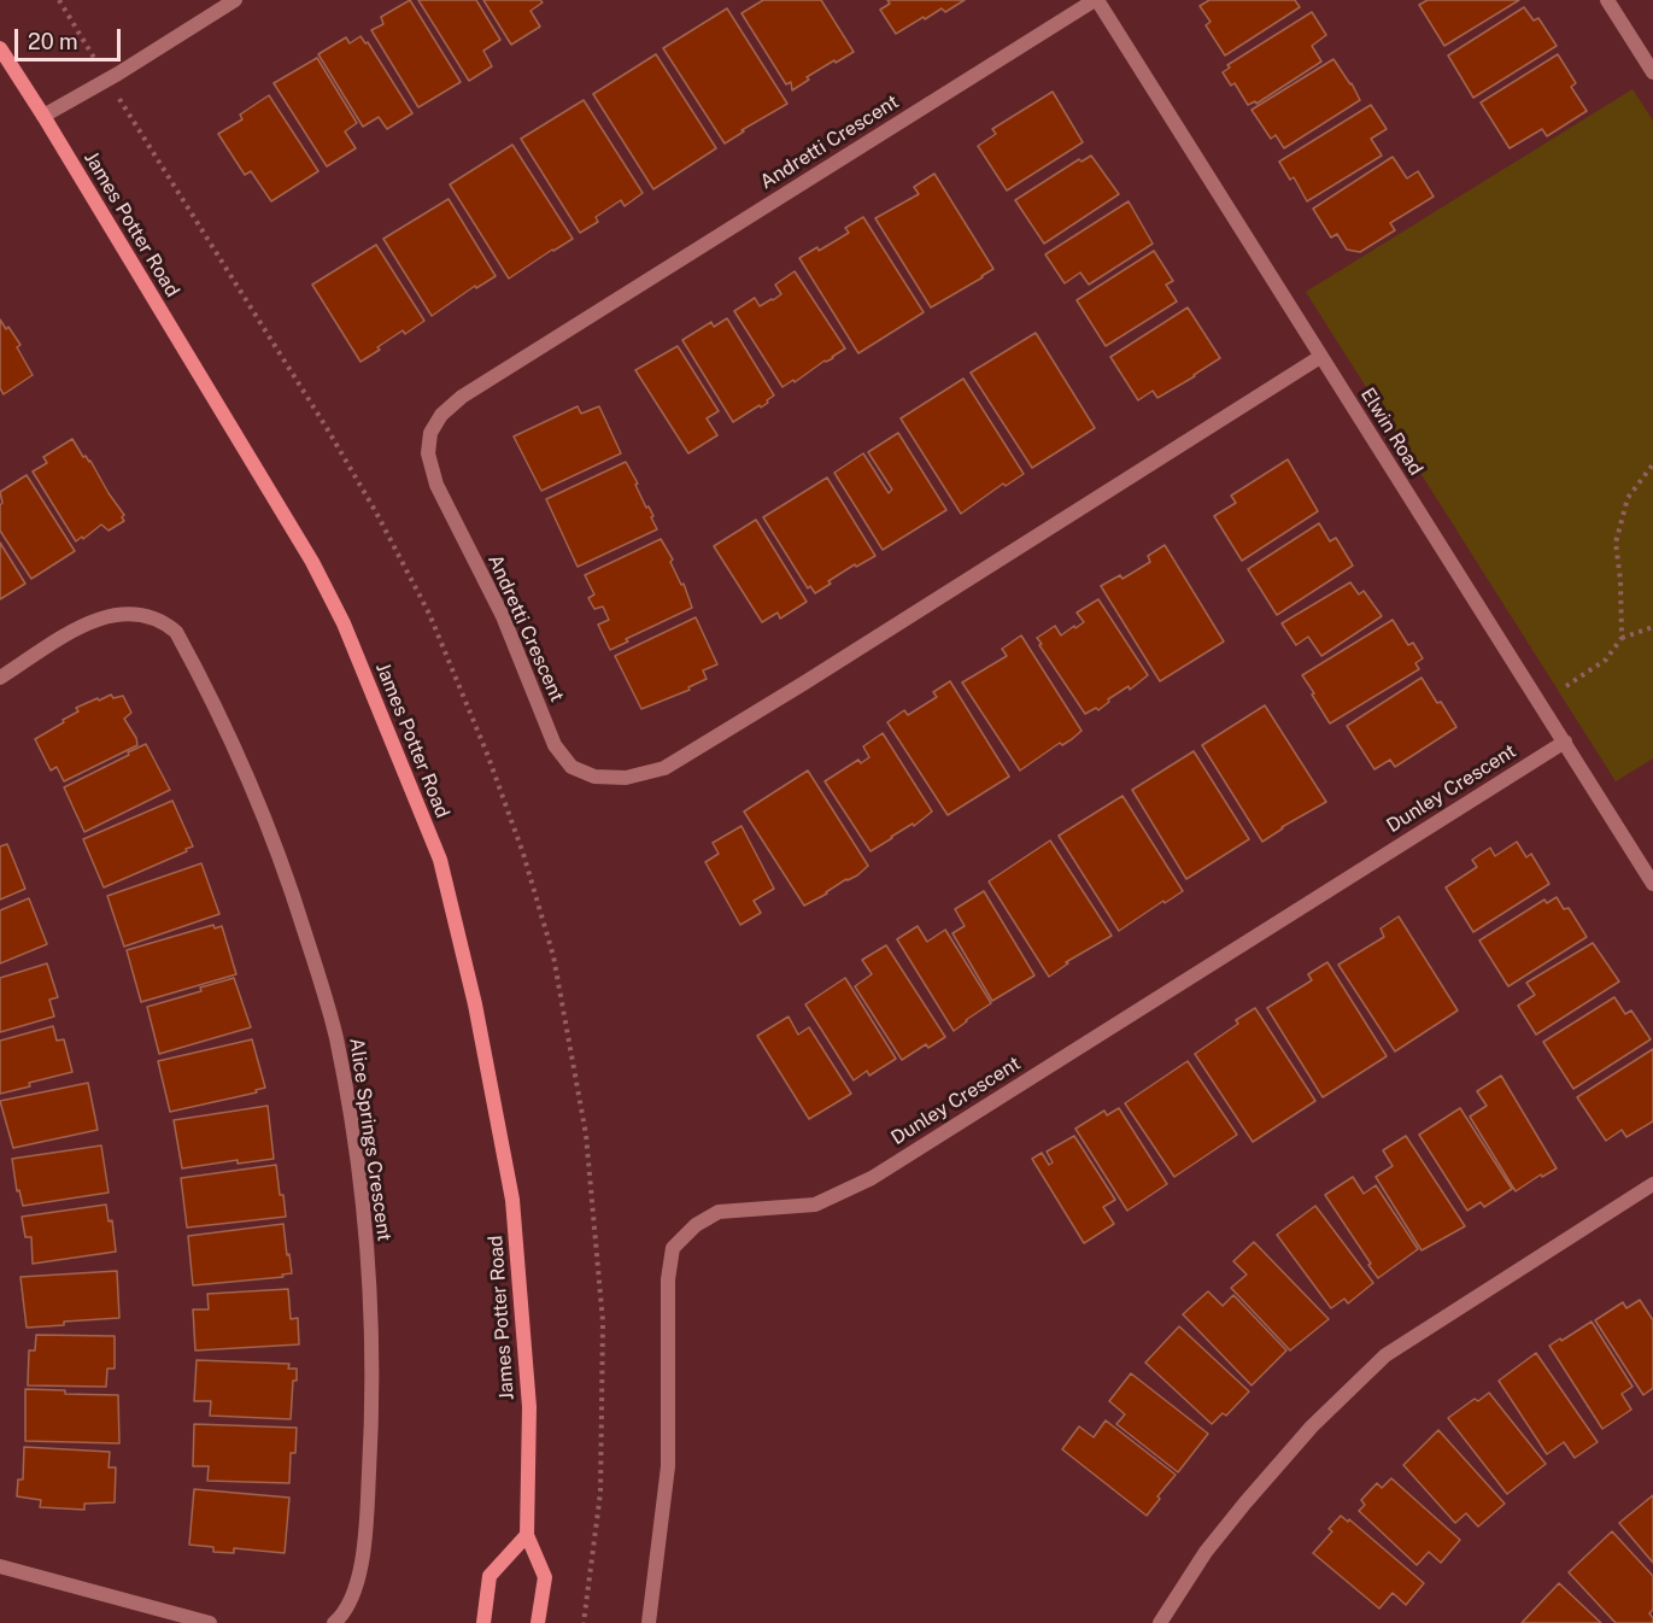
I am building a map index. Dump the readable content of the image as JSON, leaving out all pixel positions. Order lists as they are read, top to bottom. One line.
{"streets":{"main road":["James Potter Road"],"street":["Andretti Crescent","Elwin Road","Dunley Crescent","Alice Springs Crescent"]},"crossings":[["Andretti Crescent","Elwin Road"],["Elwin Road","Dunley Crescent"]],"scale_bar":"20 m"}
